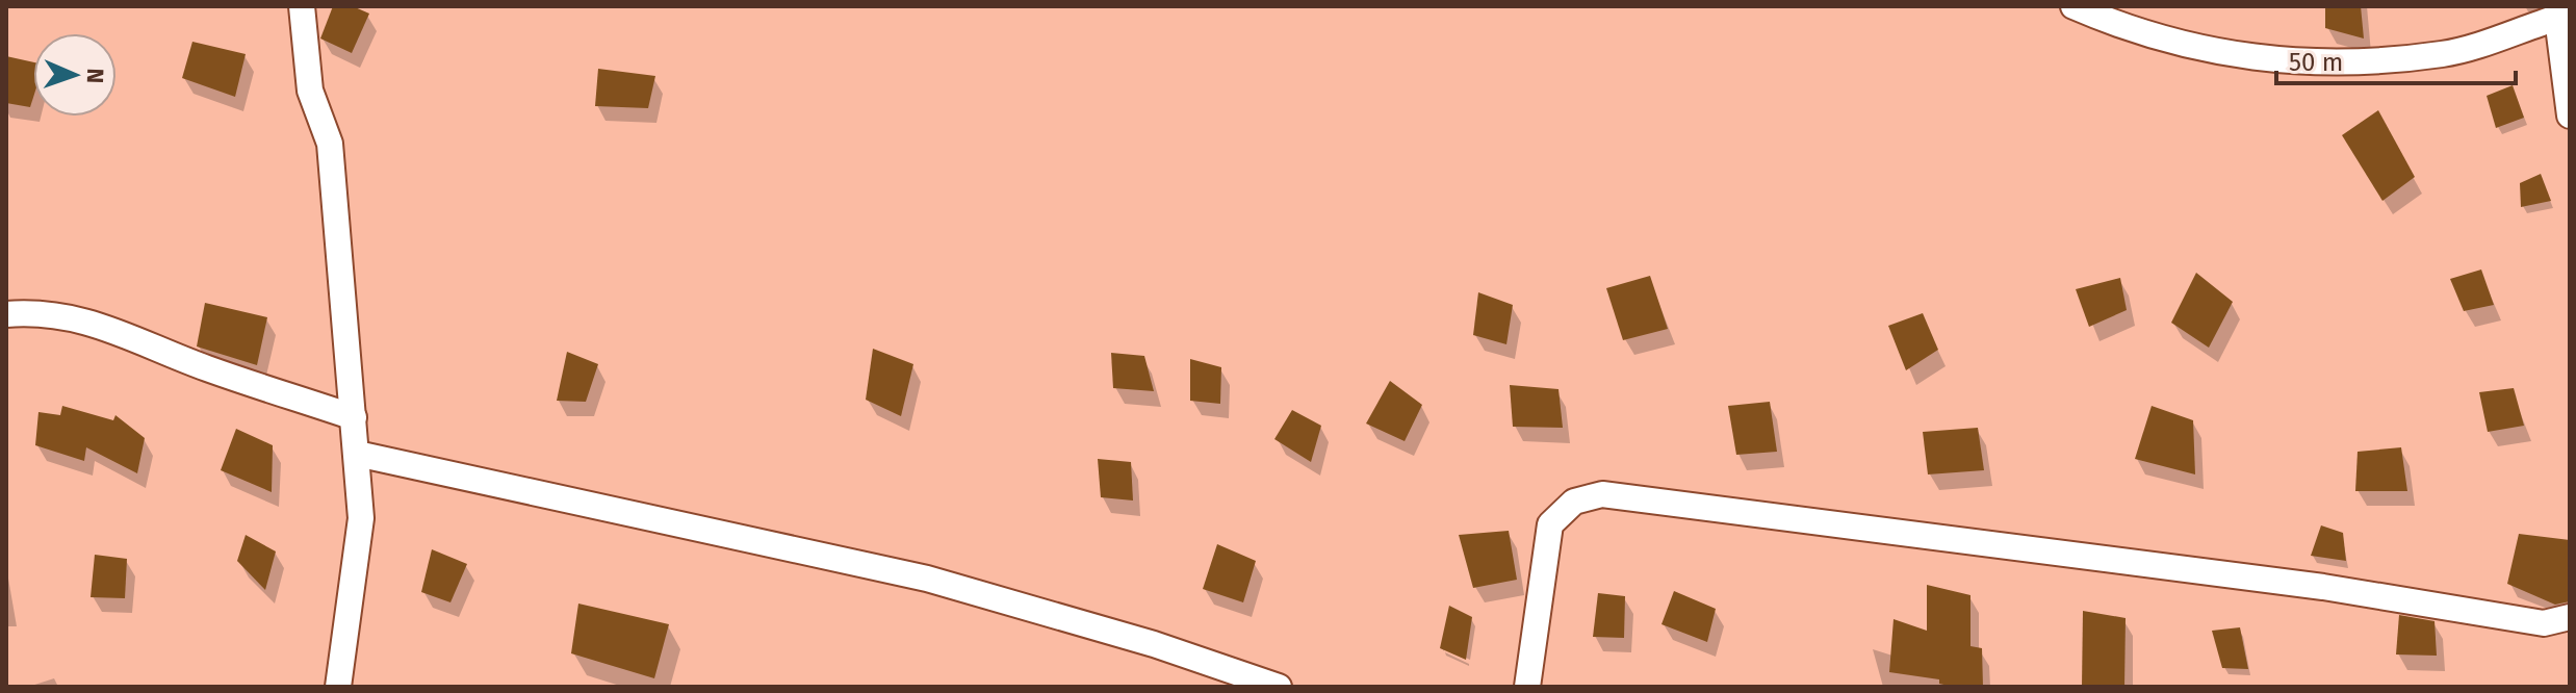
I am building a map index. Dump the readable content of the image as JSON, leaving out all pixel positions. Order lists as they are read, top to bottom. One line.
{"scale_bar":"50 m","north":"right"}
